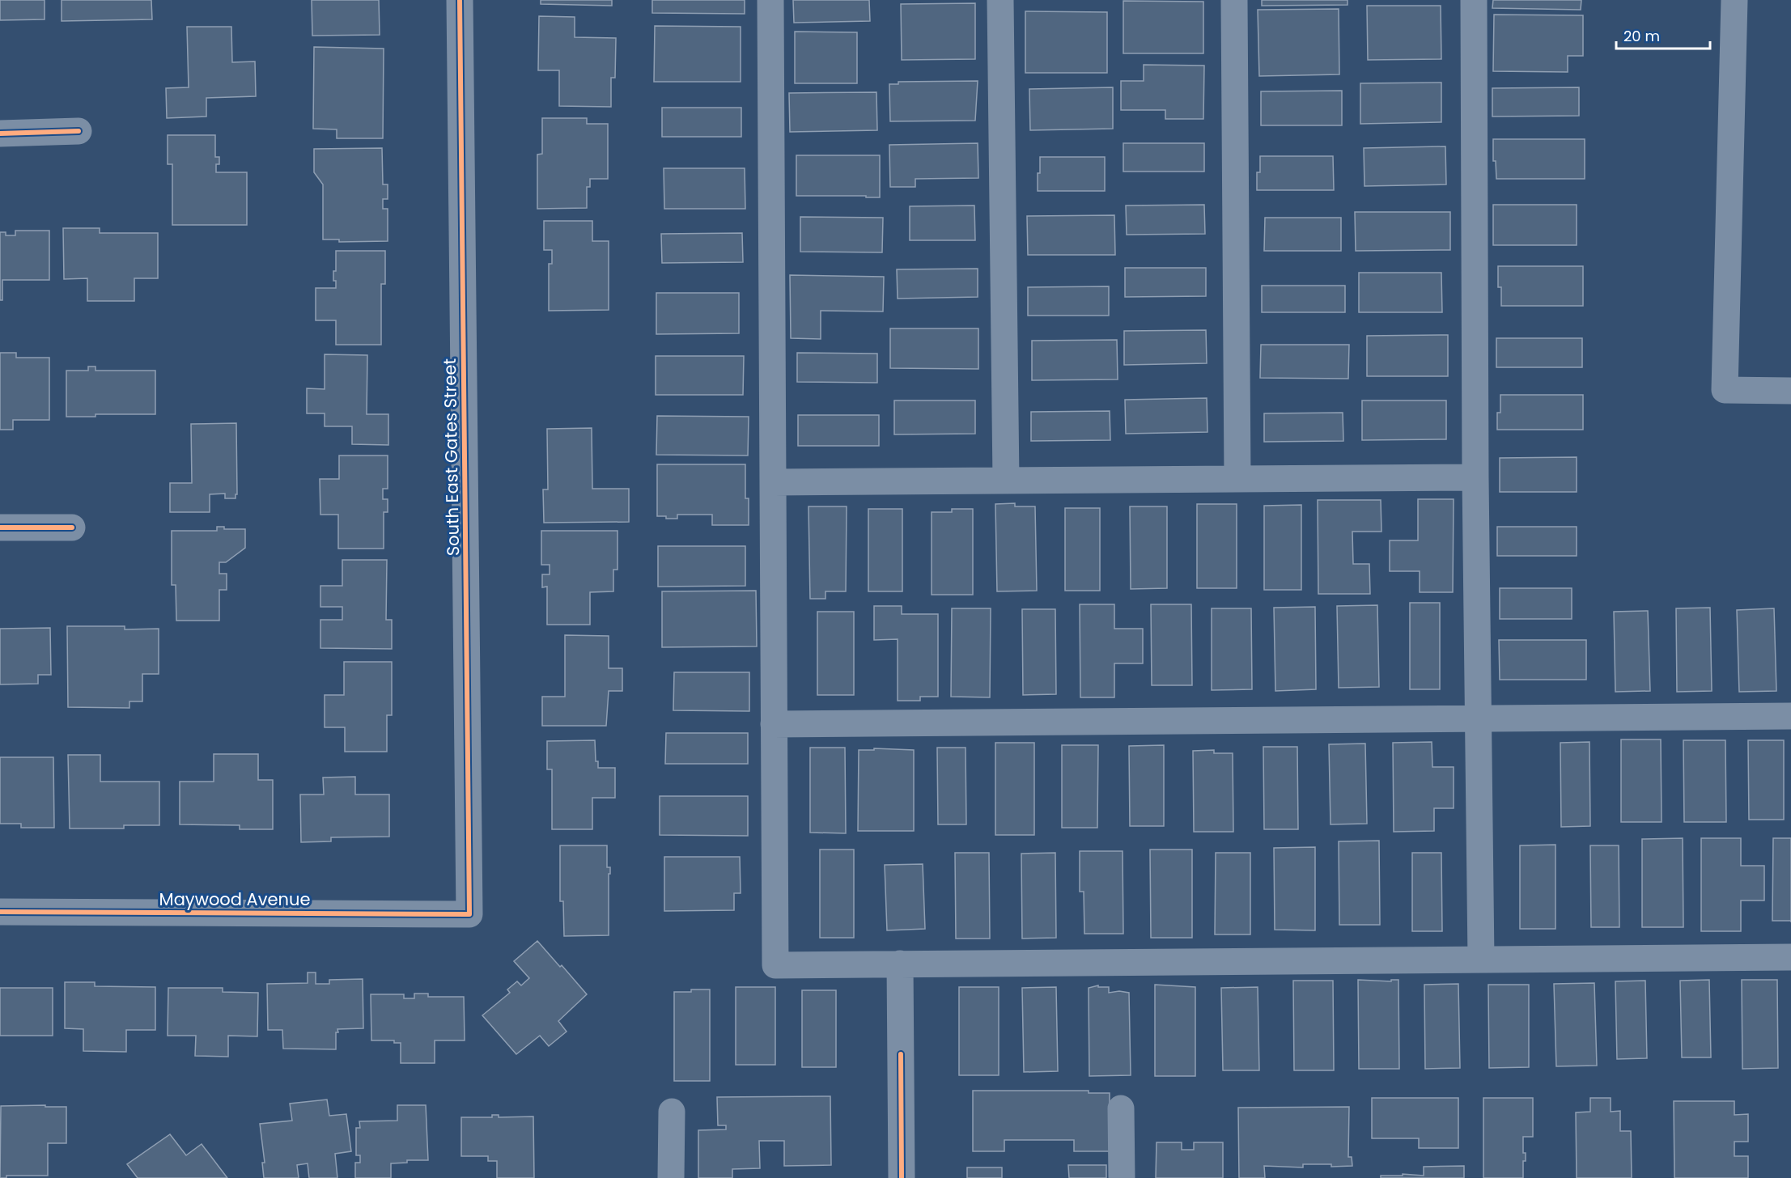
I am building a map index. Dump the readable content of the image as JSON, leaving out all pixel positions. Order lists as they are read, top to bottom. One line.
{"streets":{"street":["South East Gates Street","Maywood Avenue"]},"crossings":[["South East Gates Street","Maywood Avenue"]],"scale_bar":"20 m"}
